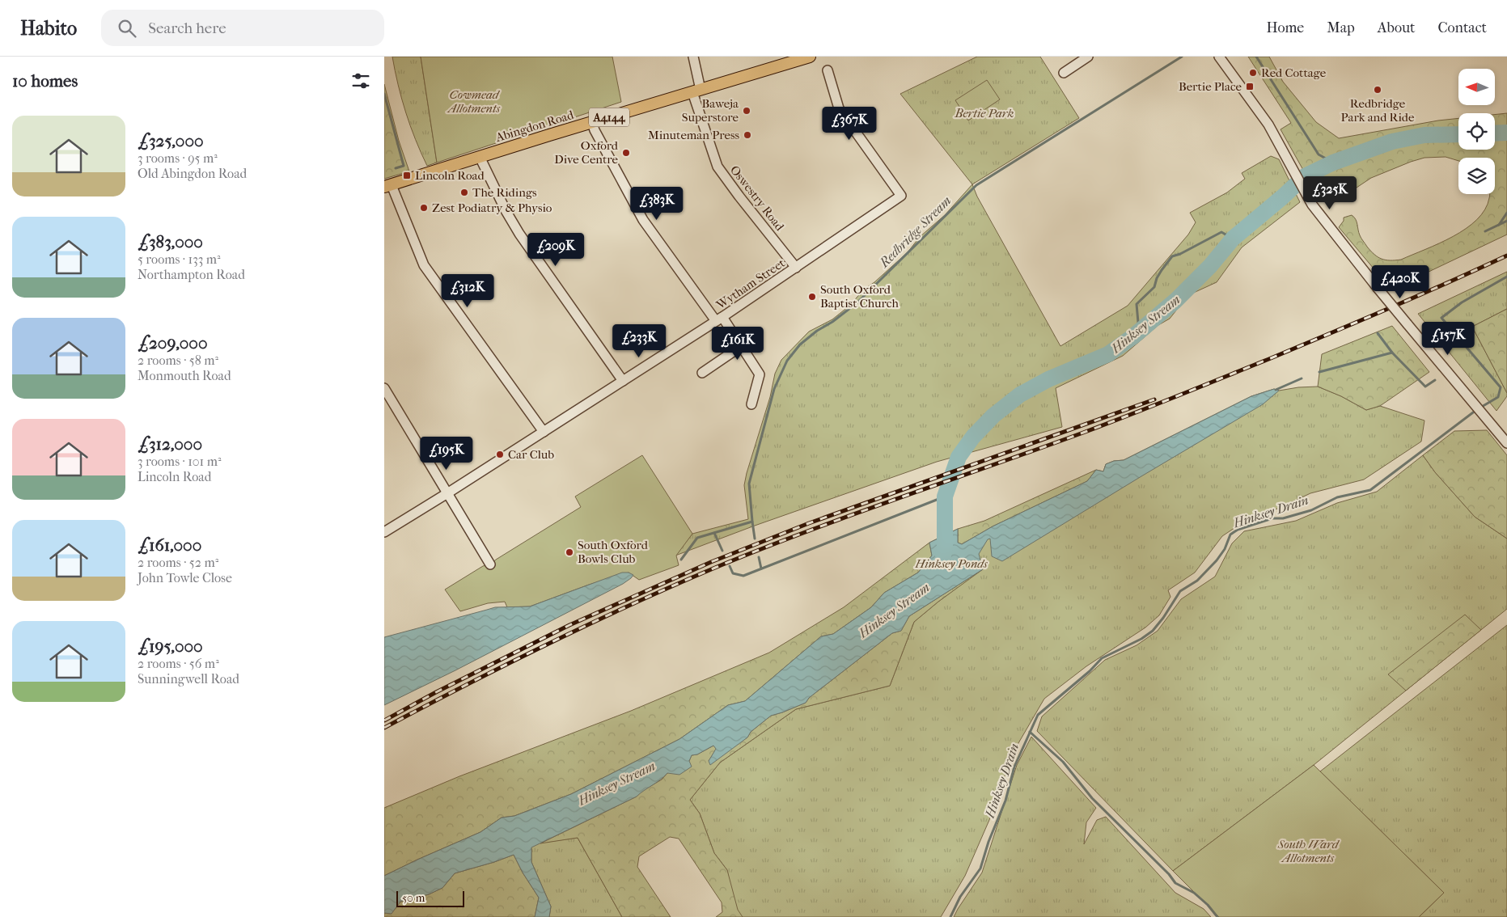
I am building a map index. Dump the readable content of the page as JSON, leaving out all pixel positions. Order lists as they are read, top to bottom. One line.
{"streets":{"main road":["A4144","Abingdon Road"],"street":["Oswestry Road","Wytham Street"]},"crossings":[["Abingdon Road","Oswestry Road"],["Oswestry Road","Wytham Street"]],"water":["Redbridge Stream","Hinksey Stream","Hinksey Drain"],"parks":["Cowmead Allotments","Bertie Park","Hinksey Ponds","South Ward Allotments"],"places":{"other":["Red Cottage","Redbridge Park and Ride","Baweja Superstore","Minuteman Press","Oxford Dive Centre","The Ridings","Zest Podiatry & Physio","South Oxford Baptist Church","Car Club","South Oxford Bowls Club"],"transit":["Bertie Place","Lincoln Road"]},"scale_bar":"50 m","north":"left","page":{"header":"Habito","search":"Search here","nav":["Home","Map","About","Contact"],"heading":"10 homes","list":[{"name":"£325,000","note":"3 rooms · 95 m² · Old Abingdon Road"},{"name":"£383,000","note":"5 rooms · 133 m² · Northampton Road"},{"name":"£209,000","note":"2 rooms · 58 m² · Monmouth Road"},{"name":"£312,000","note":"3 rooms · 101 m² · Lincoln Road"},{"name":"£161,000","note":"2 rooms · 52 m² · John Towle Close"},{"name":"£195,000","note":"2 rooms · 56 m² · Sunningwell Road"}],"price":["£367K","£325K","£383K","£209K","£420K","£312K","£157K","£233K","£161K","£195K"],"scale":"50 m"}}
